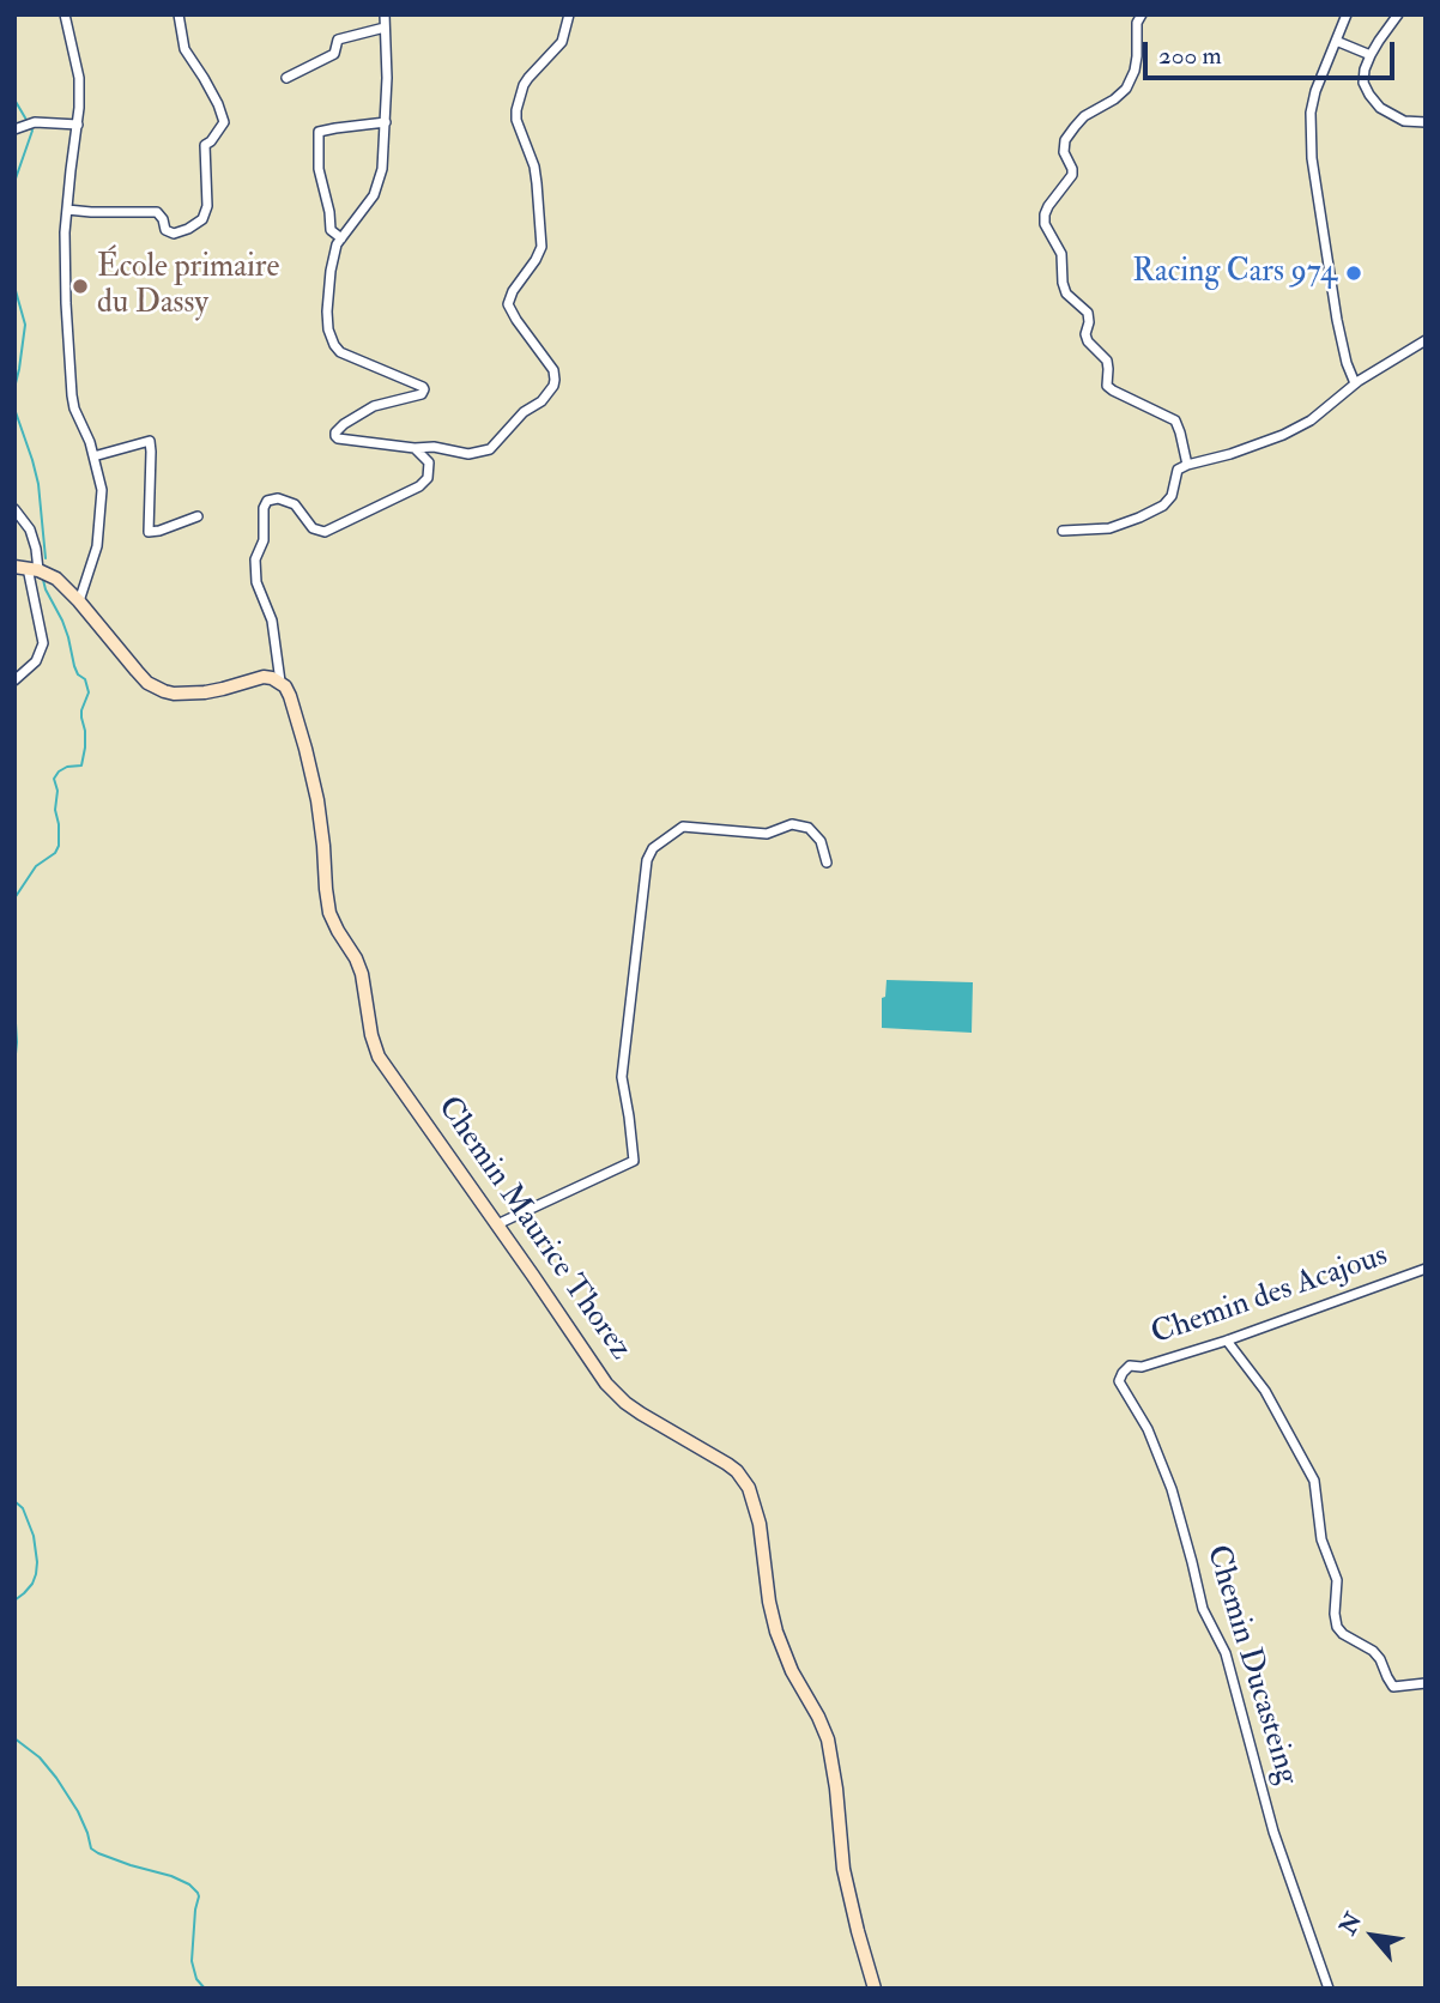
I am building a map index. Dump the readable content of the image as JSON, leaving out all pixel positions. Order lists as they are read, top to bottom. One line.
{"streets":{"main road":["Chemin Maurice Thorez"],"street":["Chemin des Acajous","Chemin Ducasteing"]},"crossings":[["Chemin des Acajous","Chemin Ducasteing"]],"places":["Racing Cars 974","École primaire du Dassy"],"scale_bar":"200 m","north":"top left"}
